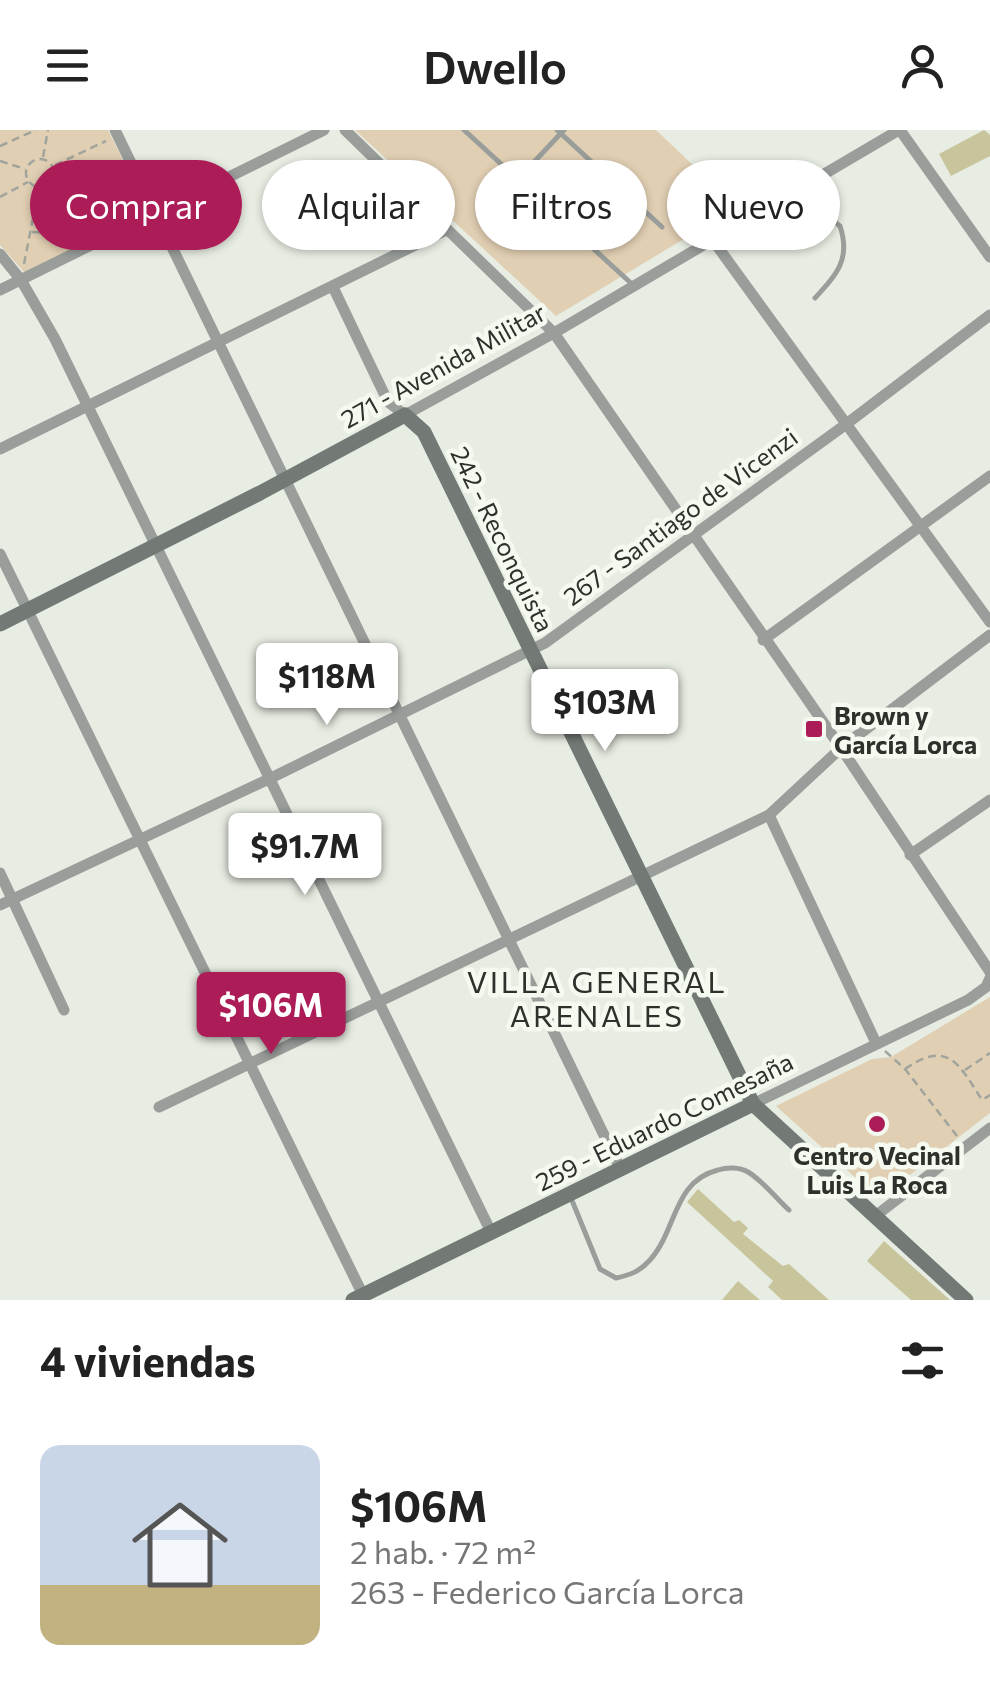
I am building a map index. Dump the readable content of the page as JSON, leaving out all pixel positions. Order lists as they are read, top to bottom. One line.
{"streets":{"street":["271 - Avenida Militar","267 - Santiago de Vicenzi","242 - Reconquista","259 - Eduardo Comesaña"]},"crossings":[["271 - Avenida Militar","242 - Reconquista"],["267 - Santiago de Vicenzi","242 - Reconquista"],["242 - Reconquista","259 - Eduardo Comesaña"]],"districts":["VILLA GENERAL ARENALES"],"places":{"transit":["Brown y García Lorca"],"other":["Centro Vecinal Luis La Roca"]},"page":{"header":"Dwello","chip":["Comprar","Alquilar","Filtros","Nuevo"],"price":["$118M","$103M","$91.7M","$106M"],"heading":"4 viviendas","list":[{"name":"$106M","note":"2 hab. · 72 m² · 263 - Federico García Lorca"}]}}
